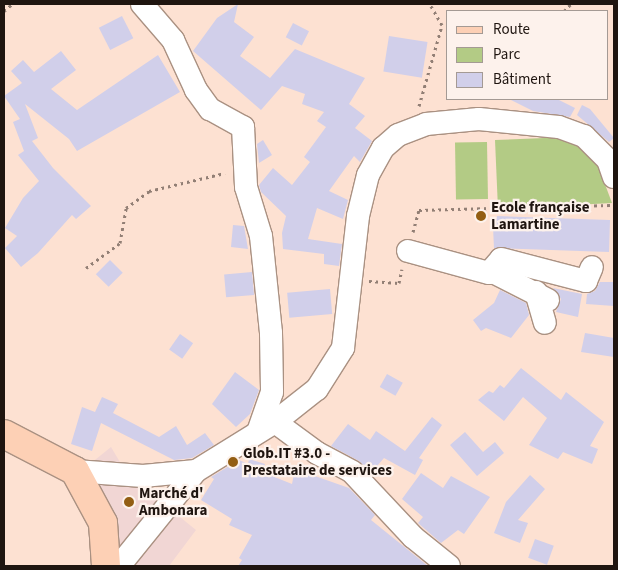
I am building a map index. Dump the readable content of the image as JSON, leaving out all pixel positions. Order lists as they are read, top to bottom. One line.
{"places":["Ecole française Lamartine","Glob.IT #3.0 - Prestataire de services","Marché d' Ambonara"],"legend":["Route","Parc","Bâtiment"]}
